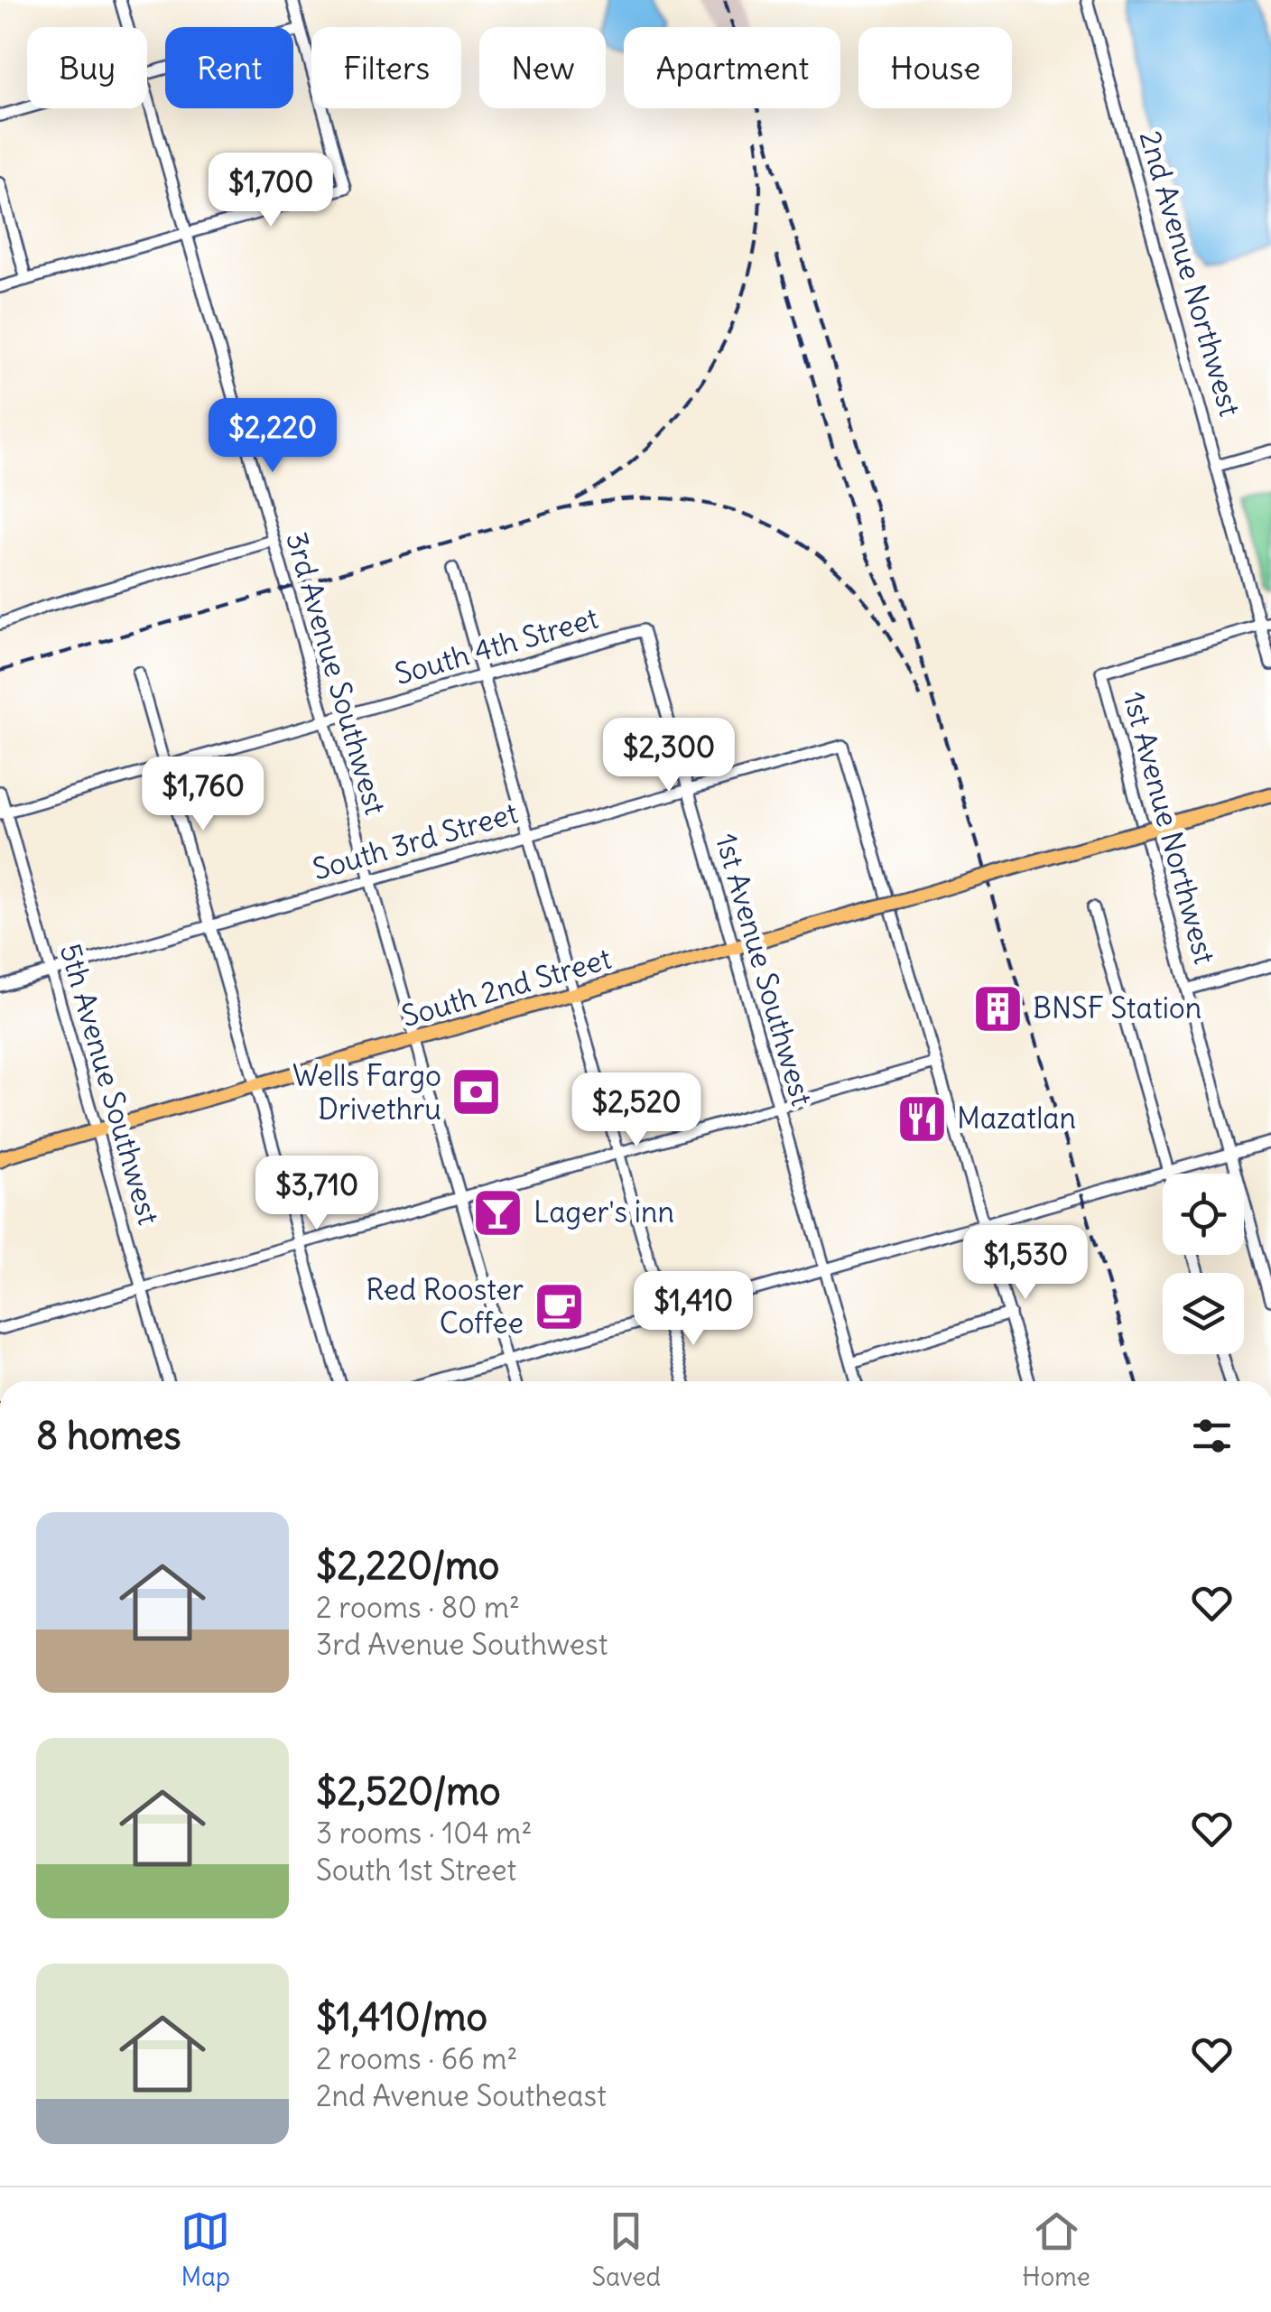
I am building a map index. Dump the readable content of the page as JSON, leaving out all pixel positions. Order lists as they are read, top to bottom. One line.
{"streets":{"main road":["South 2nd Street"],"street":["2nd Avenue Northwest","South 4th Street","3rd Avenue Southwest","1st Avenue Northwest","South 3rd Street","1st Avenue Southwest","5th Avenue Southwest"]},"crossings":[["2nd Avenue Northwest","1st Avenue Northwest"],["South 4th Street","3rd Avenue Southwest"],["South 4th Street","1st Avenue Southwest"],["South 4th Street","5th Avenue Southwest"],["3rd Avenue Southwest","South 3rd Street"],["3rd Avenue Southwest","South 2nd Street"],["South 3rd Street","1st Avenue Southwest"],["South 3rd Street","5th Avenue Southwest"],["1st Avenue Southwest","South 2nd Street"],["South 2nd Street","5th Avenue Southwest"]],"places":{"building":["BNSF Station"],"bank":["Wells Fargo Drivethru"],"restaurant":["Mazatlan"],"bar":["Lager's inn"],"cafe":["Red Rooster Coffee"]},"page":{"chip":["Buy","Rent","Filters","New","Apartment","House"],"price":["$1,700","$2,220","$2,300","$1,760","$2,520","$3,710","$1,530","$1,410"],"heading":"8 homes","list":[{"name":"$2,220/mo","note":"2 rooms · 80 m² · 3rd Avenue Southwest"},{"name":"$2,520/mo","note":"3 rooms · 104 m² · South 1st Street"},{"name":"$1,410/mo","note":"2 rooms · 66 m² · 2nd Avenue Southeast"}],"tabs":["Map","Saved","Home"]}}
